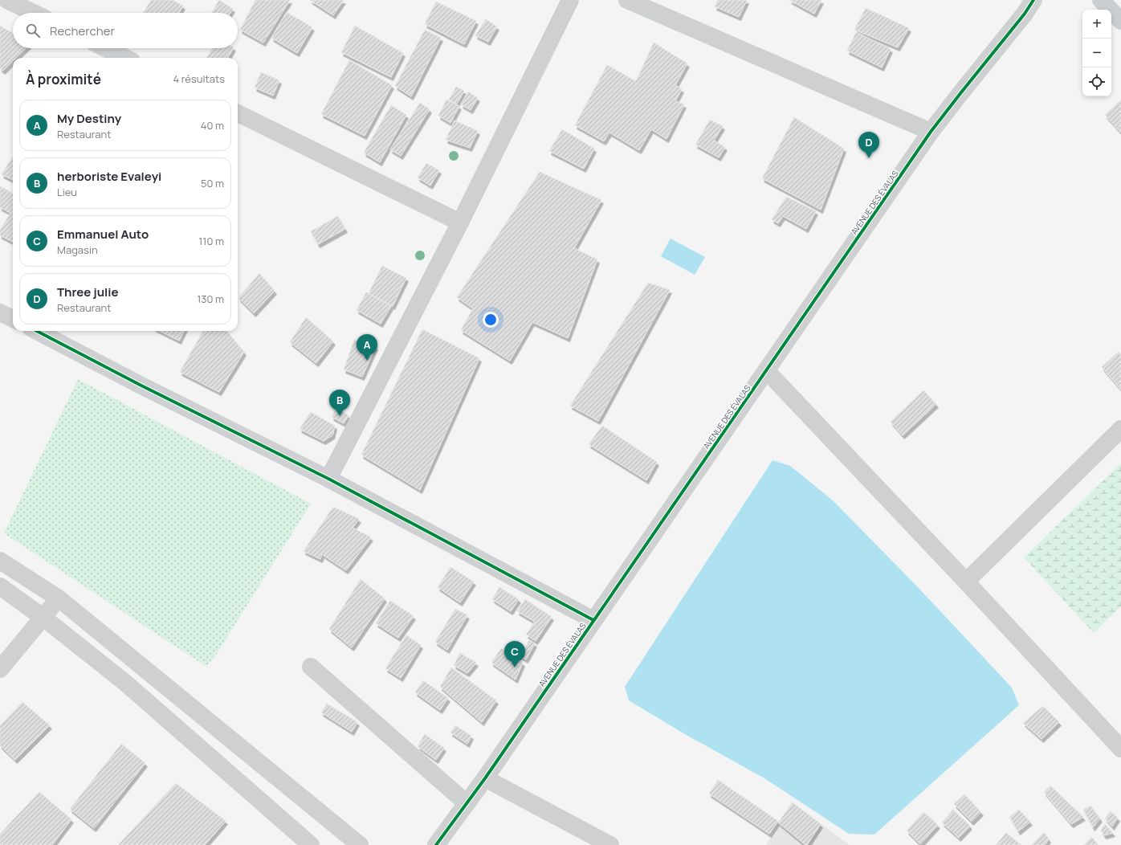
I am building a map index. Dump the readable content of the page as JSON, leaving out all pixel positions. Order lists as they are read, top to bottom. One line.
{"streets":{"street":["AVENUE DES ÉVALAS"]},"page":{"map_buttons":["+","−"],"search":"Rechercher","heading":["À proximité","4 résultats"],"list":[{"mark":"A","name":"My Destiny","note":"Restaurant","value":"40 m"},{"mark":"B","name":"herboriste Evaleyi","note":"Lieu","value":"50 m"},{"mark":"C","name":"Emmanuel Auto","note":"Magasin","value":"110 m"},{"mark":"D","name":"Three julie","note":"Restaurant","value":"130 m"}],"pins":["D","A","B","C"]}}
